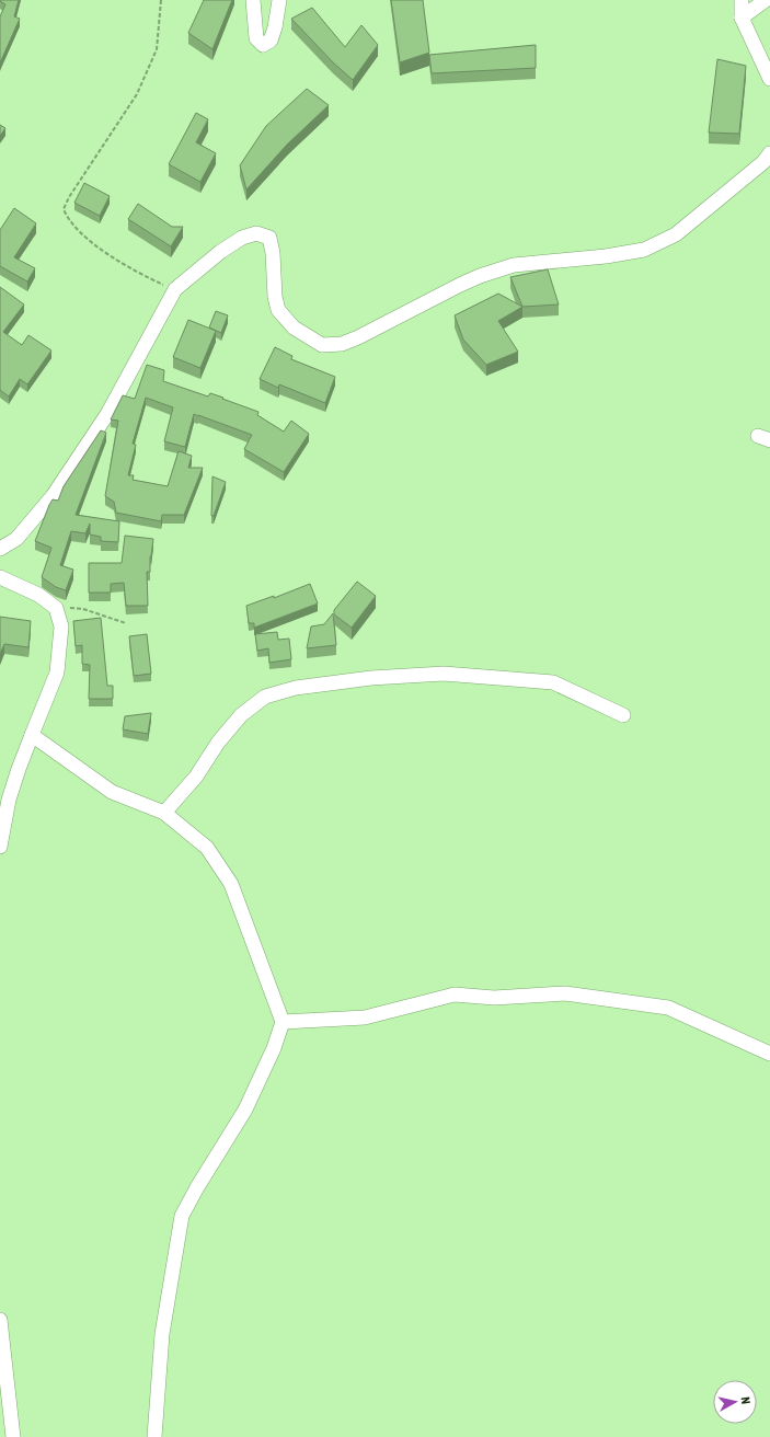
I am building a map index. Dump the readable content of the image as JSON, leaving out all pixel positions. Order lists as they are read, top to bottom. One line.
{"north":"right"}
